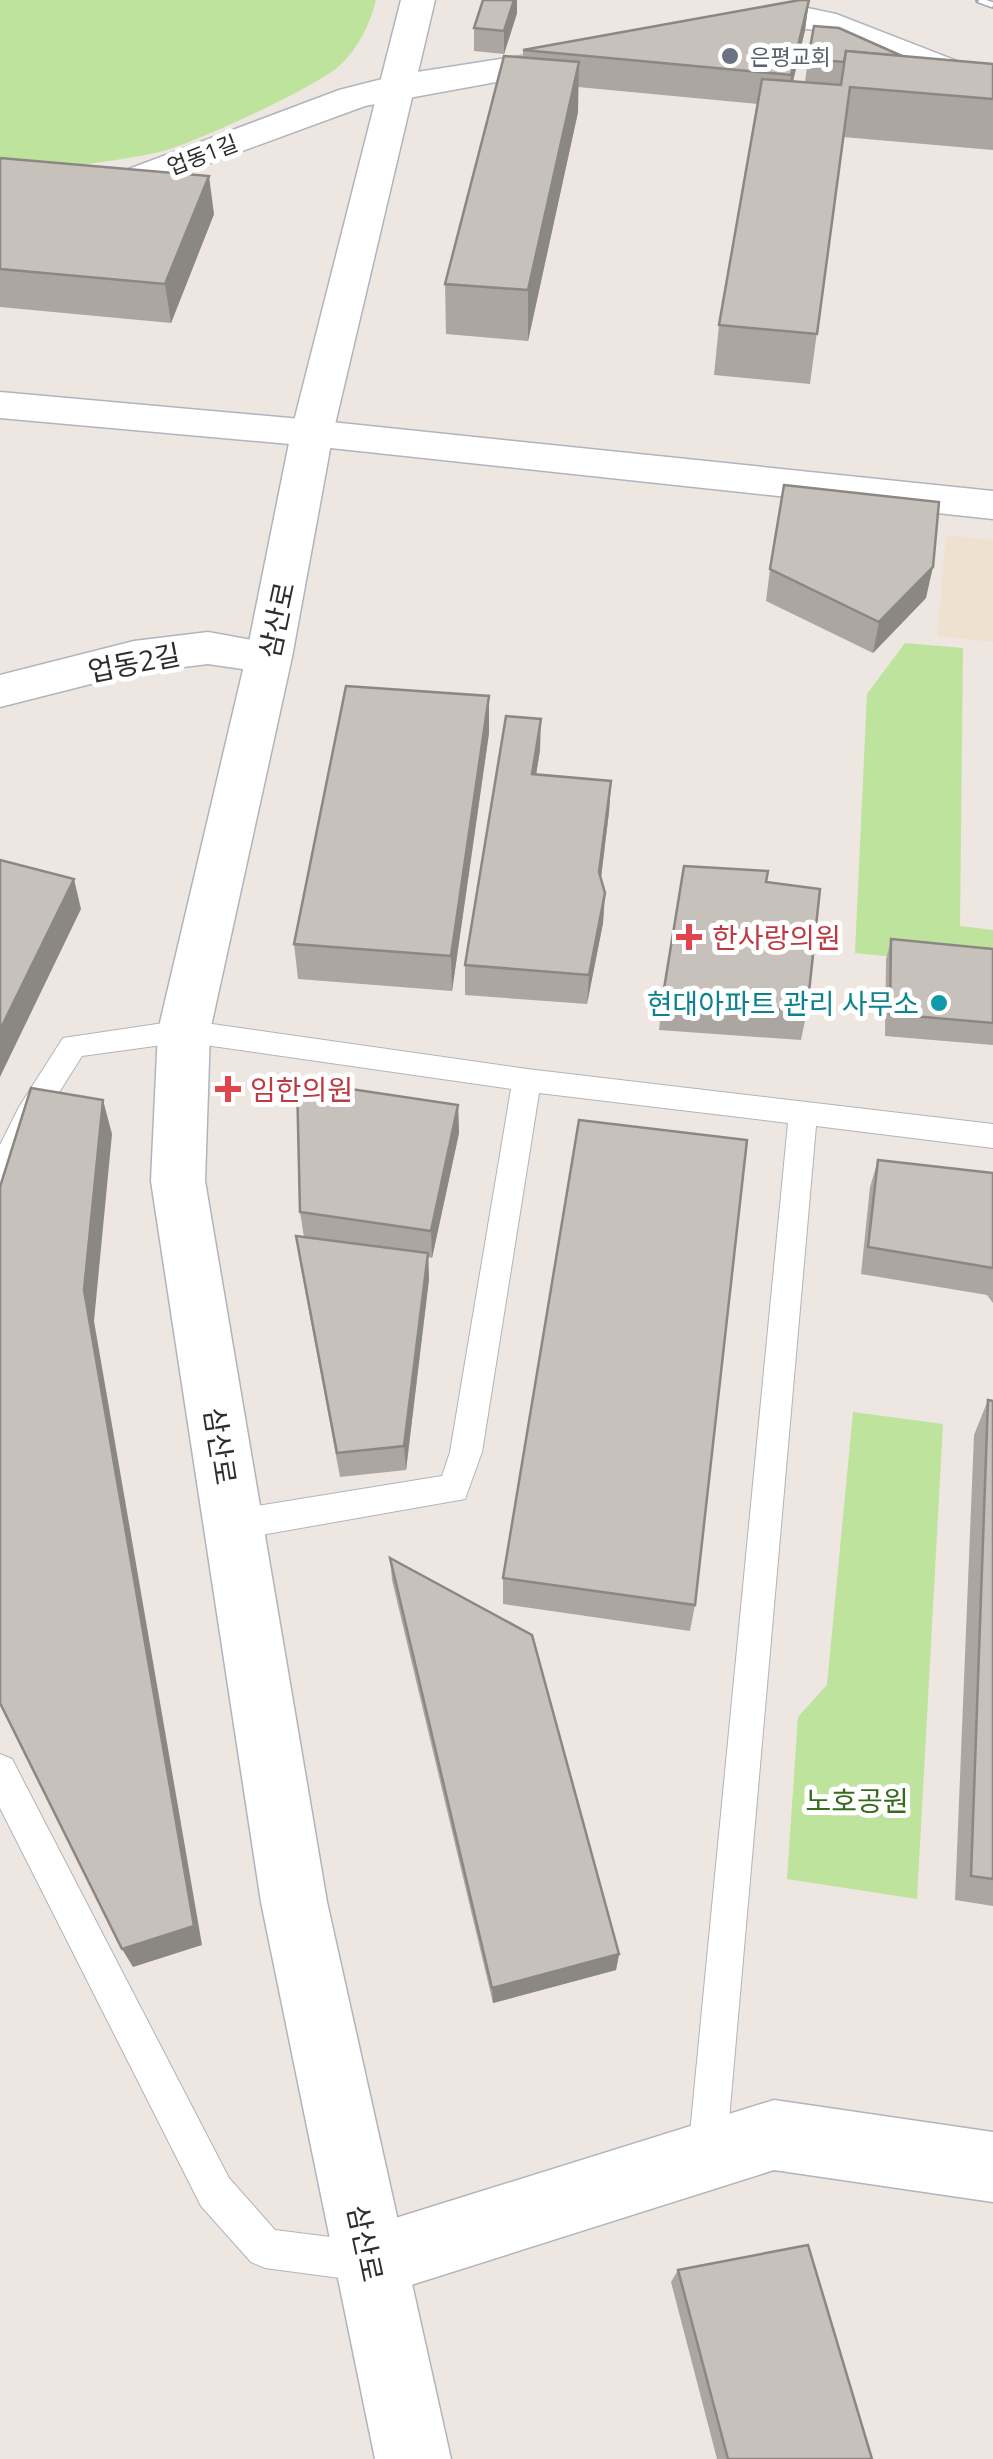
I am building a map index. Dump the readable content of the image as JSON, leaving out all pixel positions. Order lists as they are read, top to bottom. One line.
{"streets":{"street":["업동1길","삼산로","업동2길"]},"crossings":[["업동1길","삼산로"],["삼산로","업동2길"]],"parks":["노호공원"],"places":{"other":["은평교회","현대아파트 관리 사무소"],"health":["한사랑의원","임한의원"]}}
